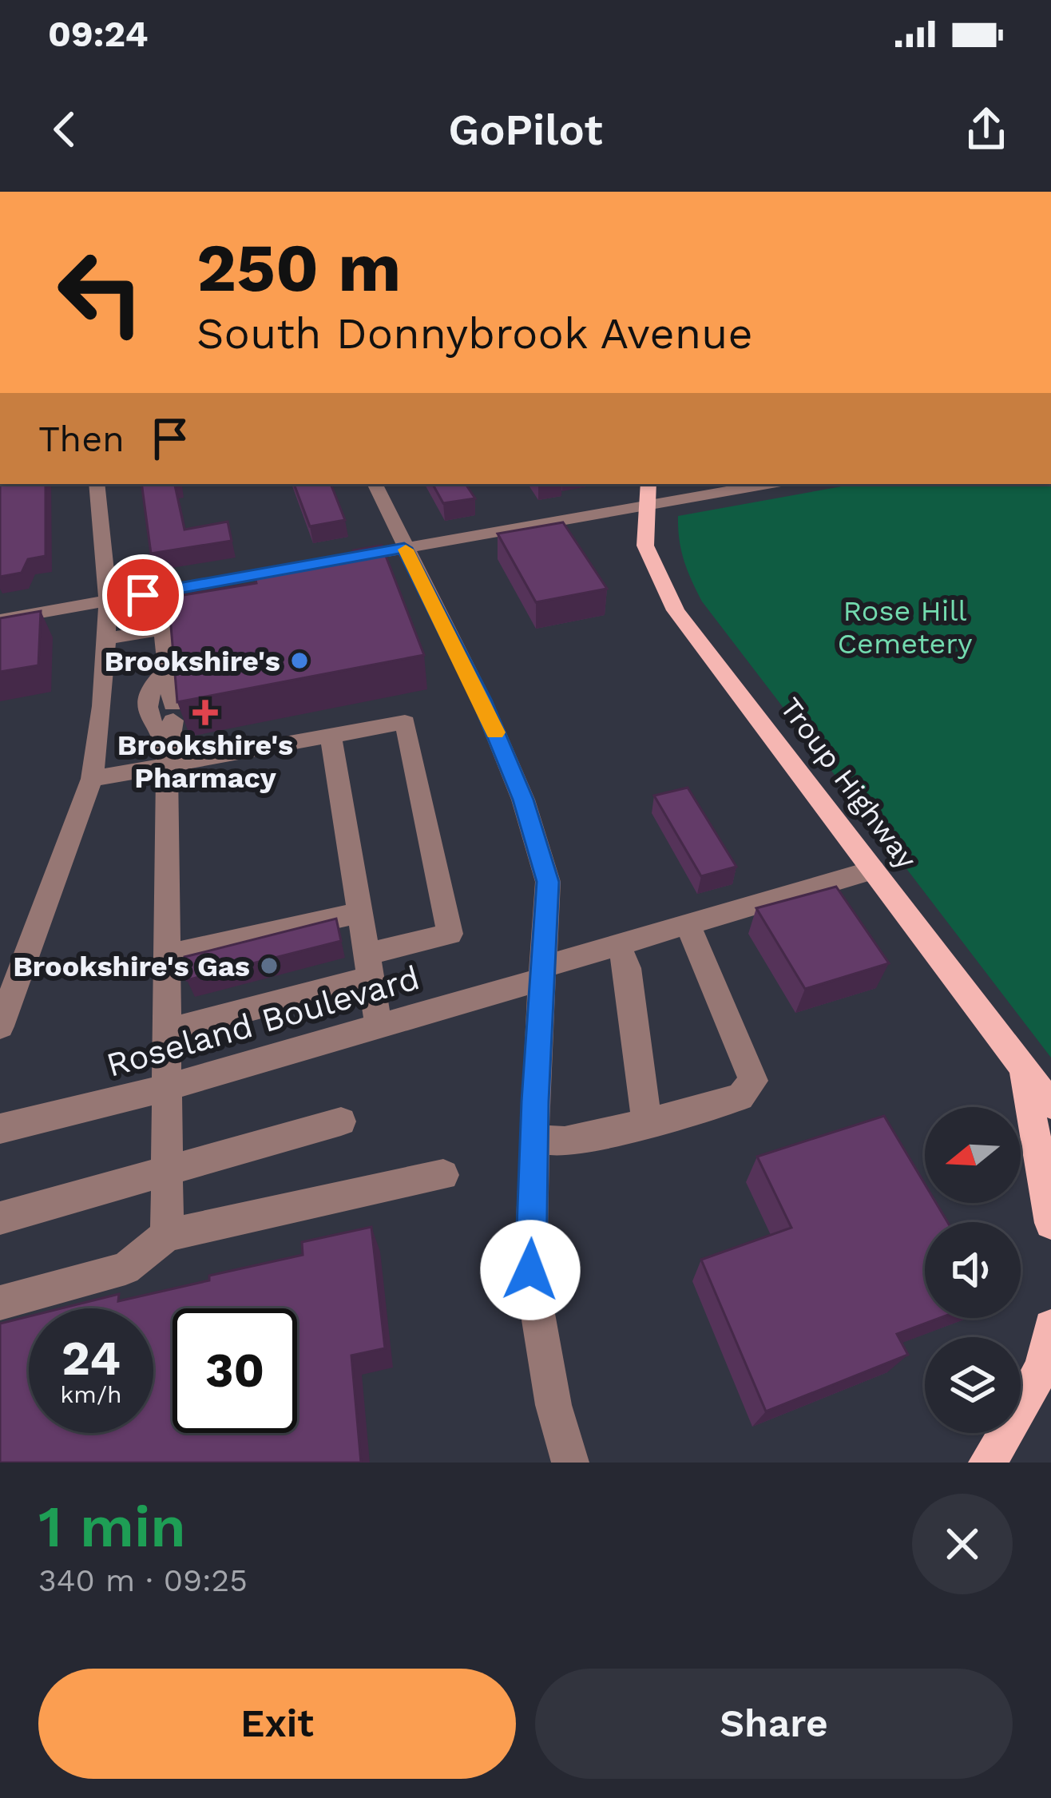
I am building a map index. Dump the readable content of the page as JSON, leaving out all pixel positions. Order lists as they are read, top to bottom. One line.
{"streets":{"main road":["Troup Highway"],"street":["Roseland Boulevard"]},"crossings":[["Troup Highway","Roseland Boulevard"]],"parks":["Rose Hill Cemetery"],"places":{"other":["Brookshire's","Brookshire's Gas"],"health":["Brookshire's Pharmacy"]},"north":"left","page":{"status":"09:24","header":"GoPilot","turn":["250 m","South Donnybrook Avenue"],"then":"Then","speed":"24 km/h","limit":"30","heading":["1 min","340 m · 09:25"],"buttons":["Exit","Share"]}}
